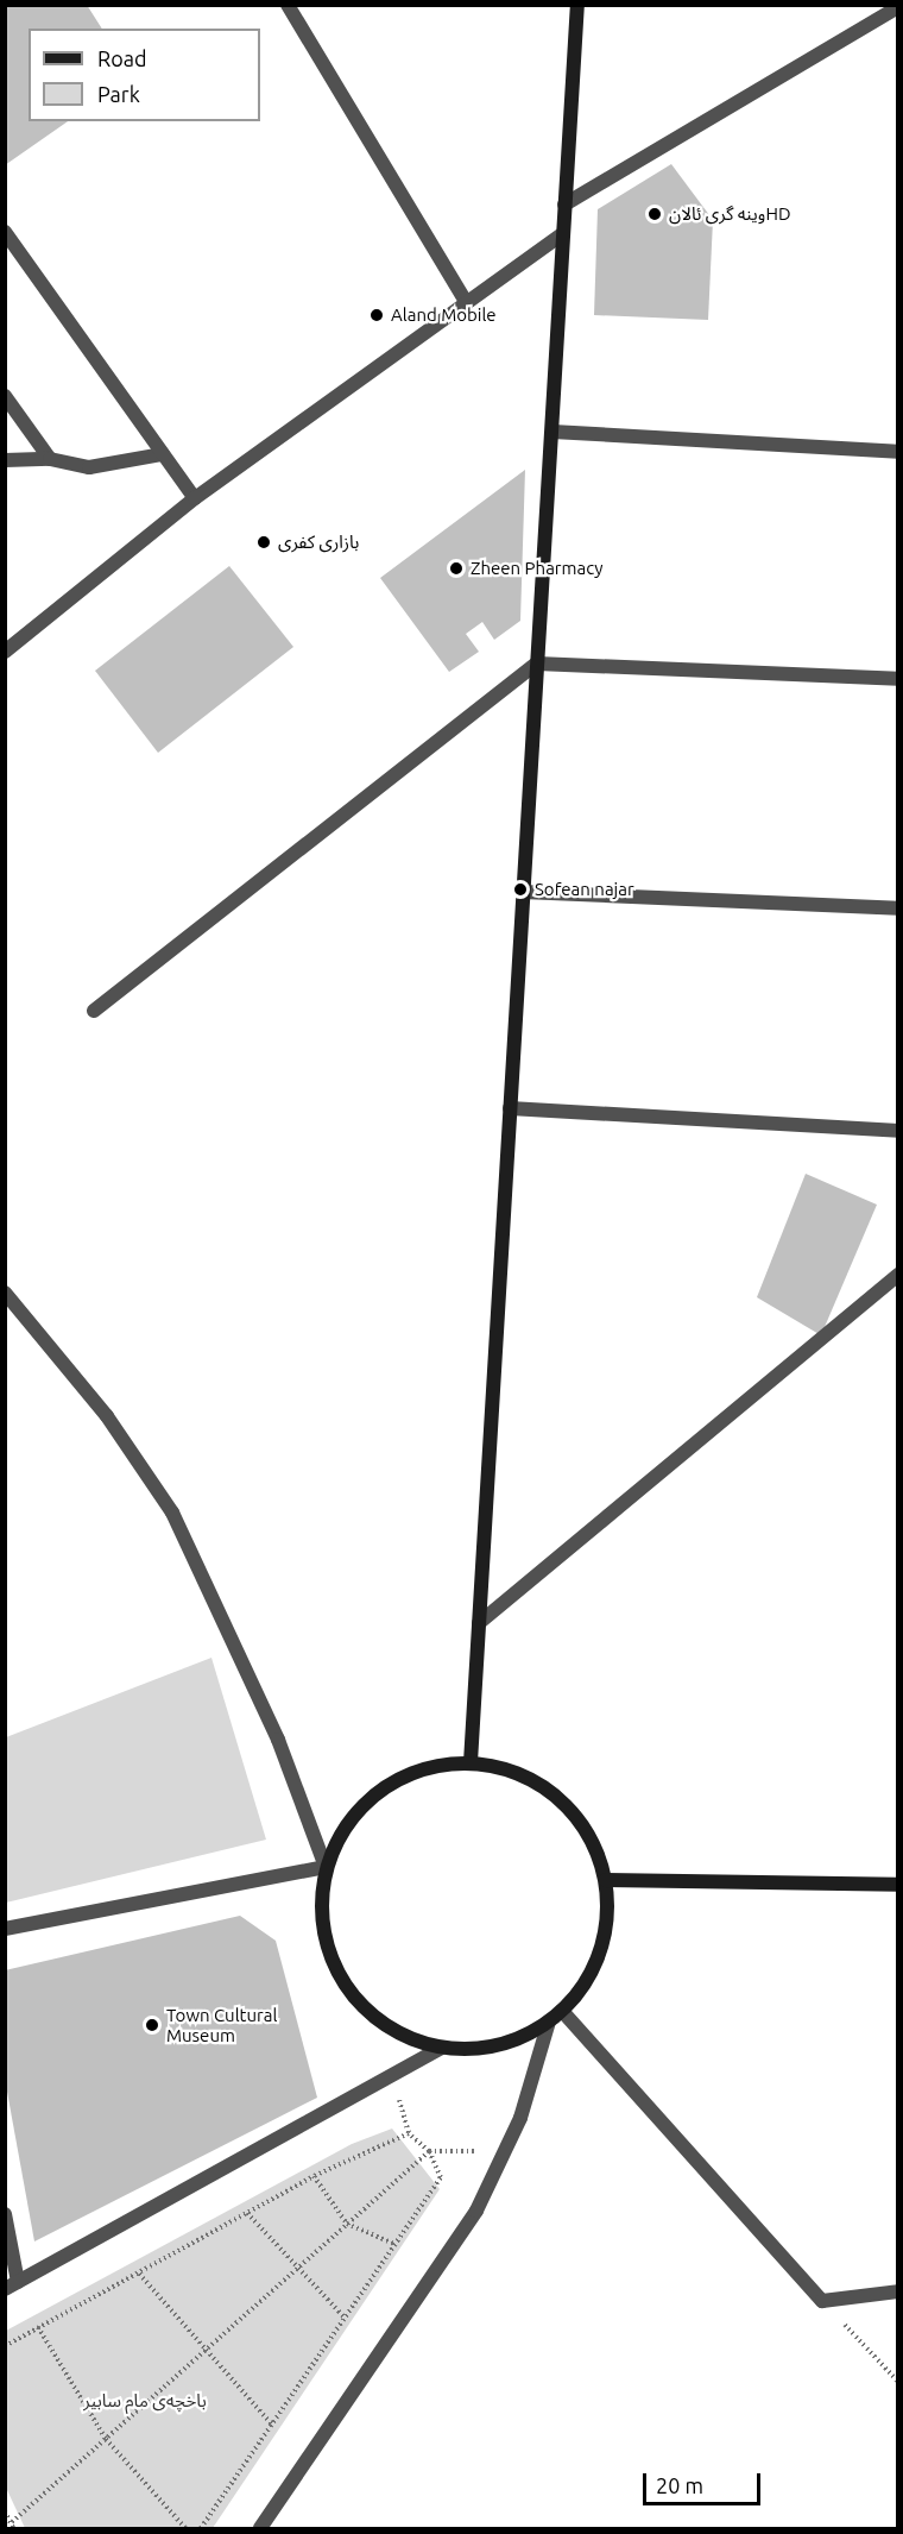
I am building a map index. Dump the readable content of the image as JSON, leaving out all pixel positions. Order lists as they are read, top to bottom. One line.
{"parks":["باخچەی مام سابیر"],"places":["وينه گری ئالانHD","Aland Mobile","بازاری کفری","Zheen Pharmacy","Sofean najar","Town Cultural Museum"],"legend":["Road","Park"],"scale_bar":"20 m"}
